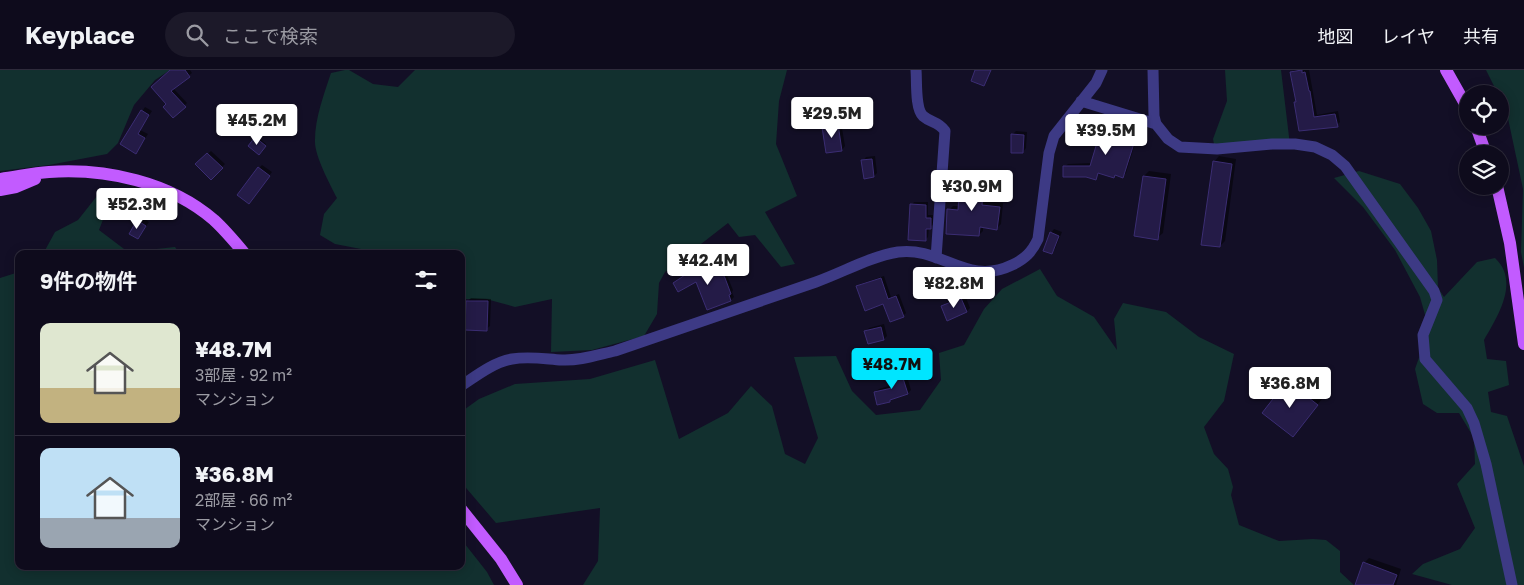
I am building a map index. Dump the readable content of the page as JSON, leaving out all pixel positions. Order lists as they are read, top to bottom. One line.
{"page":{"header":"Keyplace","search":"ここで検索","nav":["地図","レイヤ","共有"],"price":["¥29.5M","¥45.2M","¥39.5M","¥30.9M","¥52.3M","¥42.4M","¥82.8M","¥48.7M","¥36.8M"],"heading":"9件の物件","list":[{"name":"¥48.7M","note":"3部屋 · 92 m² · マンション"},{"name":"¥36.8M","note":"2部屋 · 66 m² · マンション"}]}}
